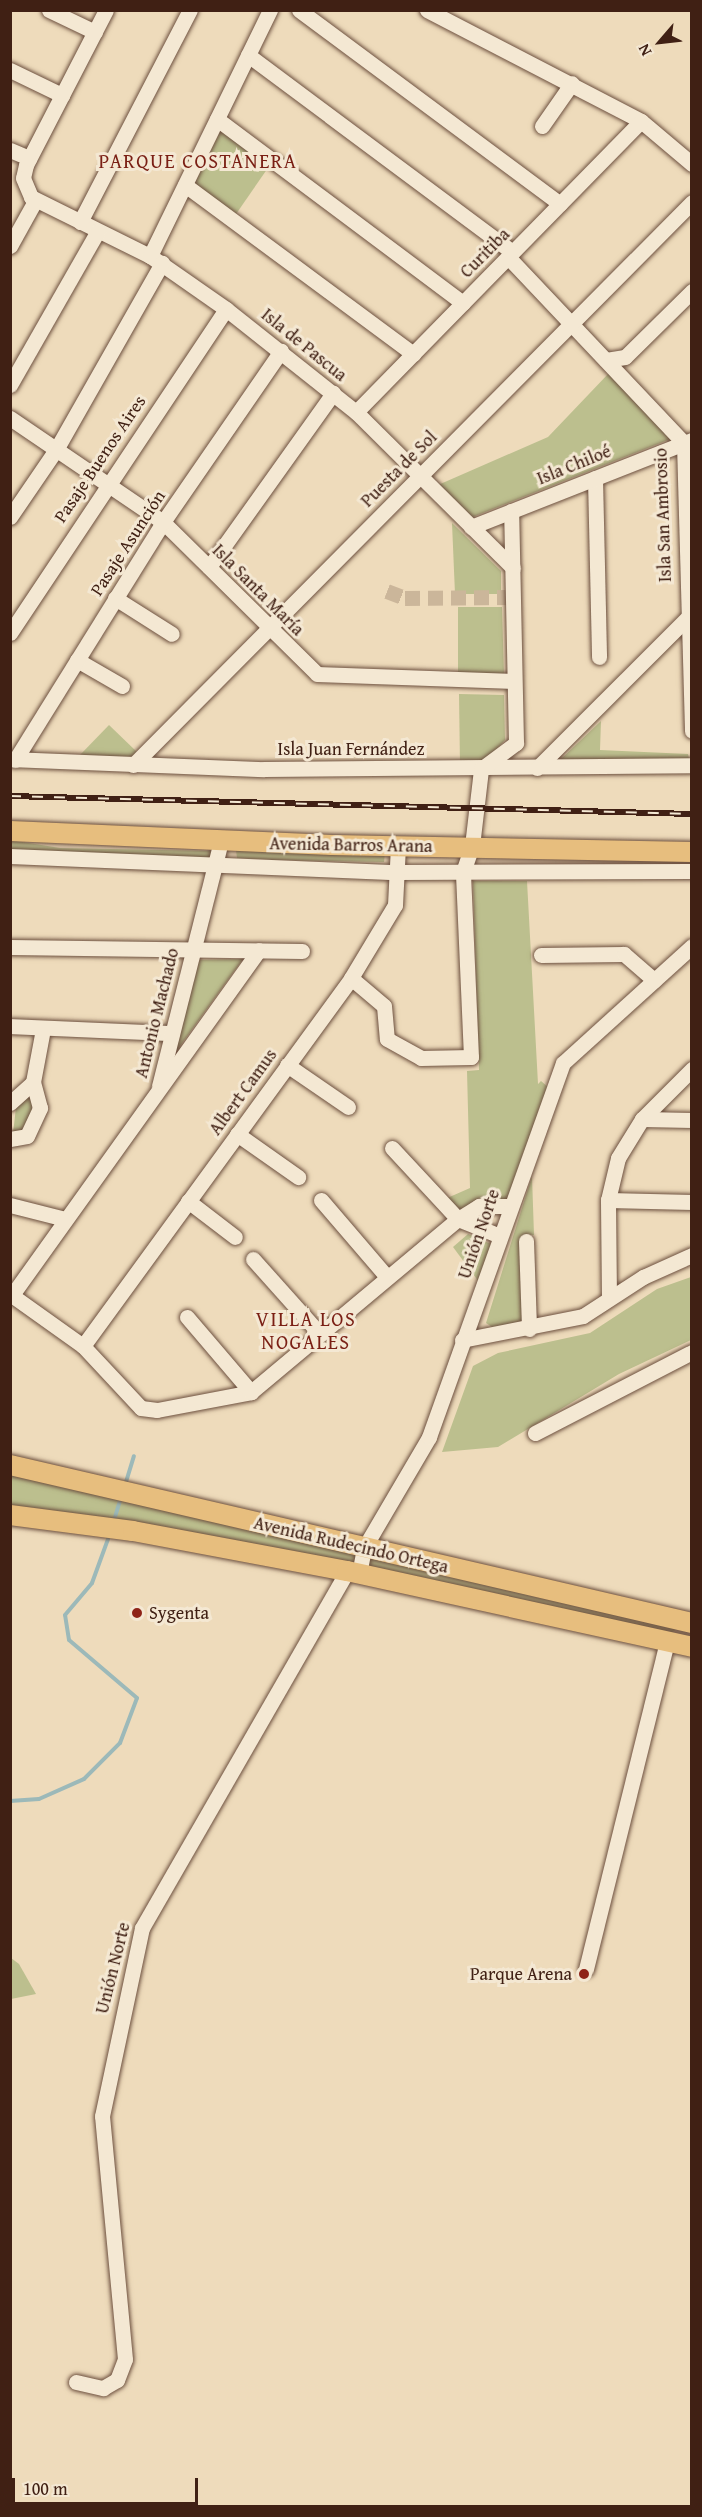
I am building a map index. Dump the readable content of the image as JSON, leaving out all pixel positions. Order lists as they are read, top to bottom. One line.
{"streets":{"main road":["Avenida Barros Arana","Avenida Rudecindo Ortega"],"street":["Curitiba","Isla de Pascua","Pasaje Buenos Aires","Isla Chiloé","Puesta de Sol","Isla San Ambrosio","Pasaje Asunción","Isla Santa María","Isla Juan Fernández","Antonio Machado","Albert Camus","Unión Norte"]},"crossings":[["Curitiba","Isla de Pascua"],["Curitiba","Isla San Ambrosio"],["Isla de Pascua","Pasaje Buenos Aires"],["Isla de Pascua","Isla Chiloé"],["Isla de Pascua","Puesta de Sol"],["Isla de Pascua","Pasaje Asunción"],["Pasaje Buenos Aires","Isla Santa María"],["Isla Chiloé","Isla San Ambrosio"],["Puesta de Sol","Isla San Ambrosio"],["Puesta de Sol","Isla Santa María"],["Puesta de Sol","Isla Juan Fernández"],["Pasaje Asunción","Isla Santa María"],["Pasaje Asunción","Isla Juan Fernández"],["Avenida Barros Arana","Antonio Machado"],["Avenida Barros Arana","Albert Camus"],["Unión Norte","Avenida Rudecindo Ortega"]],"districts":["PARQUE COSTANERA","VILLA LOS NOGALES"],"places":["Sygenta","Parque Arena"],"scale_bar":"100 m","north":"bottom left"}
